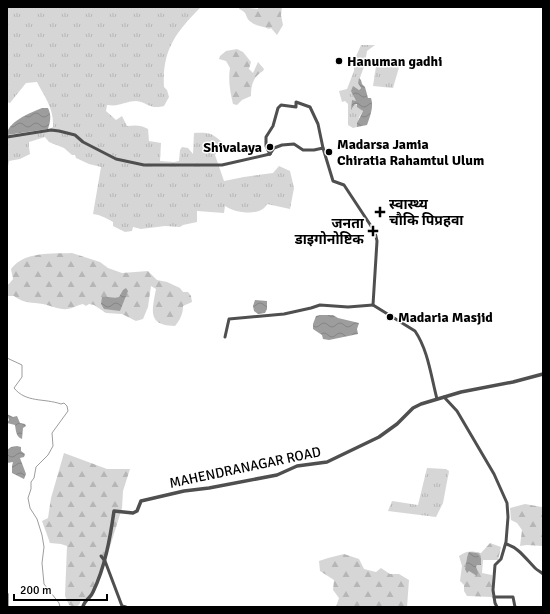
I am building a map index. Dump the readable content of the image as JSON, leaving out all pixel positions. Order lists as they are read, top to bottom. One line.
{"streets":{"street":["MAHENDRANAGAR ROAD"]},"places":{"other":["Hanuman gadhi","Shivalaya","Madarsa Jamia Chiratia Rahamtul Ulum","Madaria Masjid"],"health":["स्वास्थ्य चाैकि पिप्रहवा","जनता डाइगोनोष्टिक"]},"scale_bar":"200 m"}
